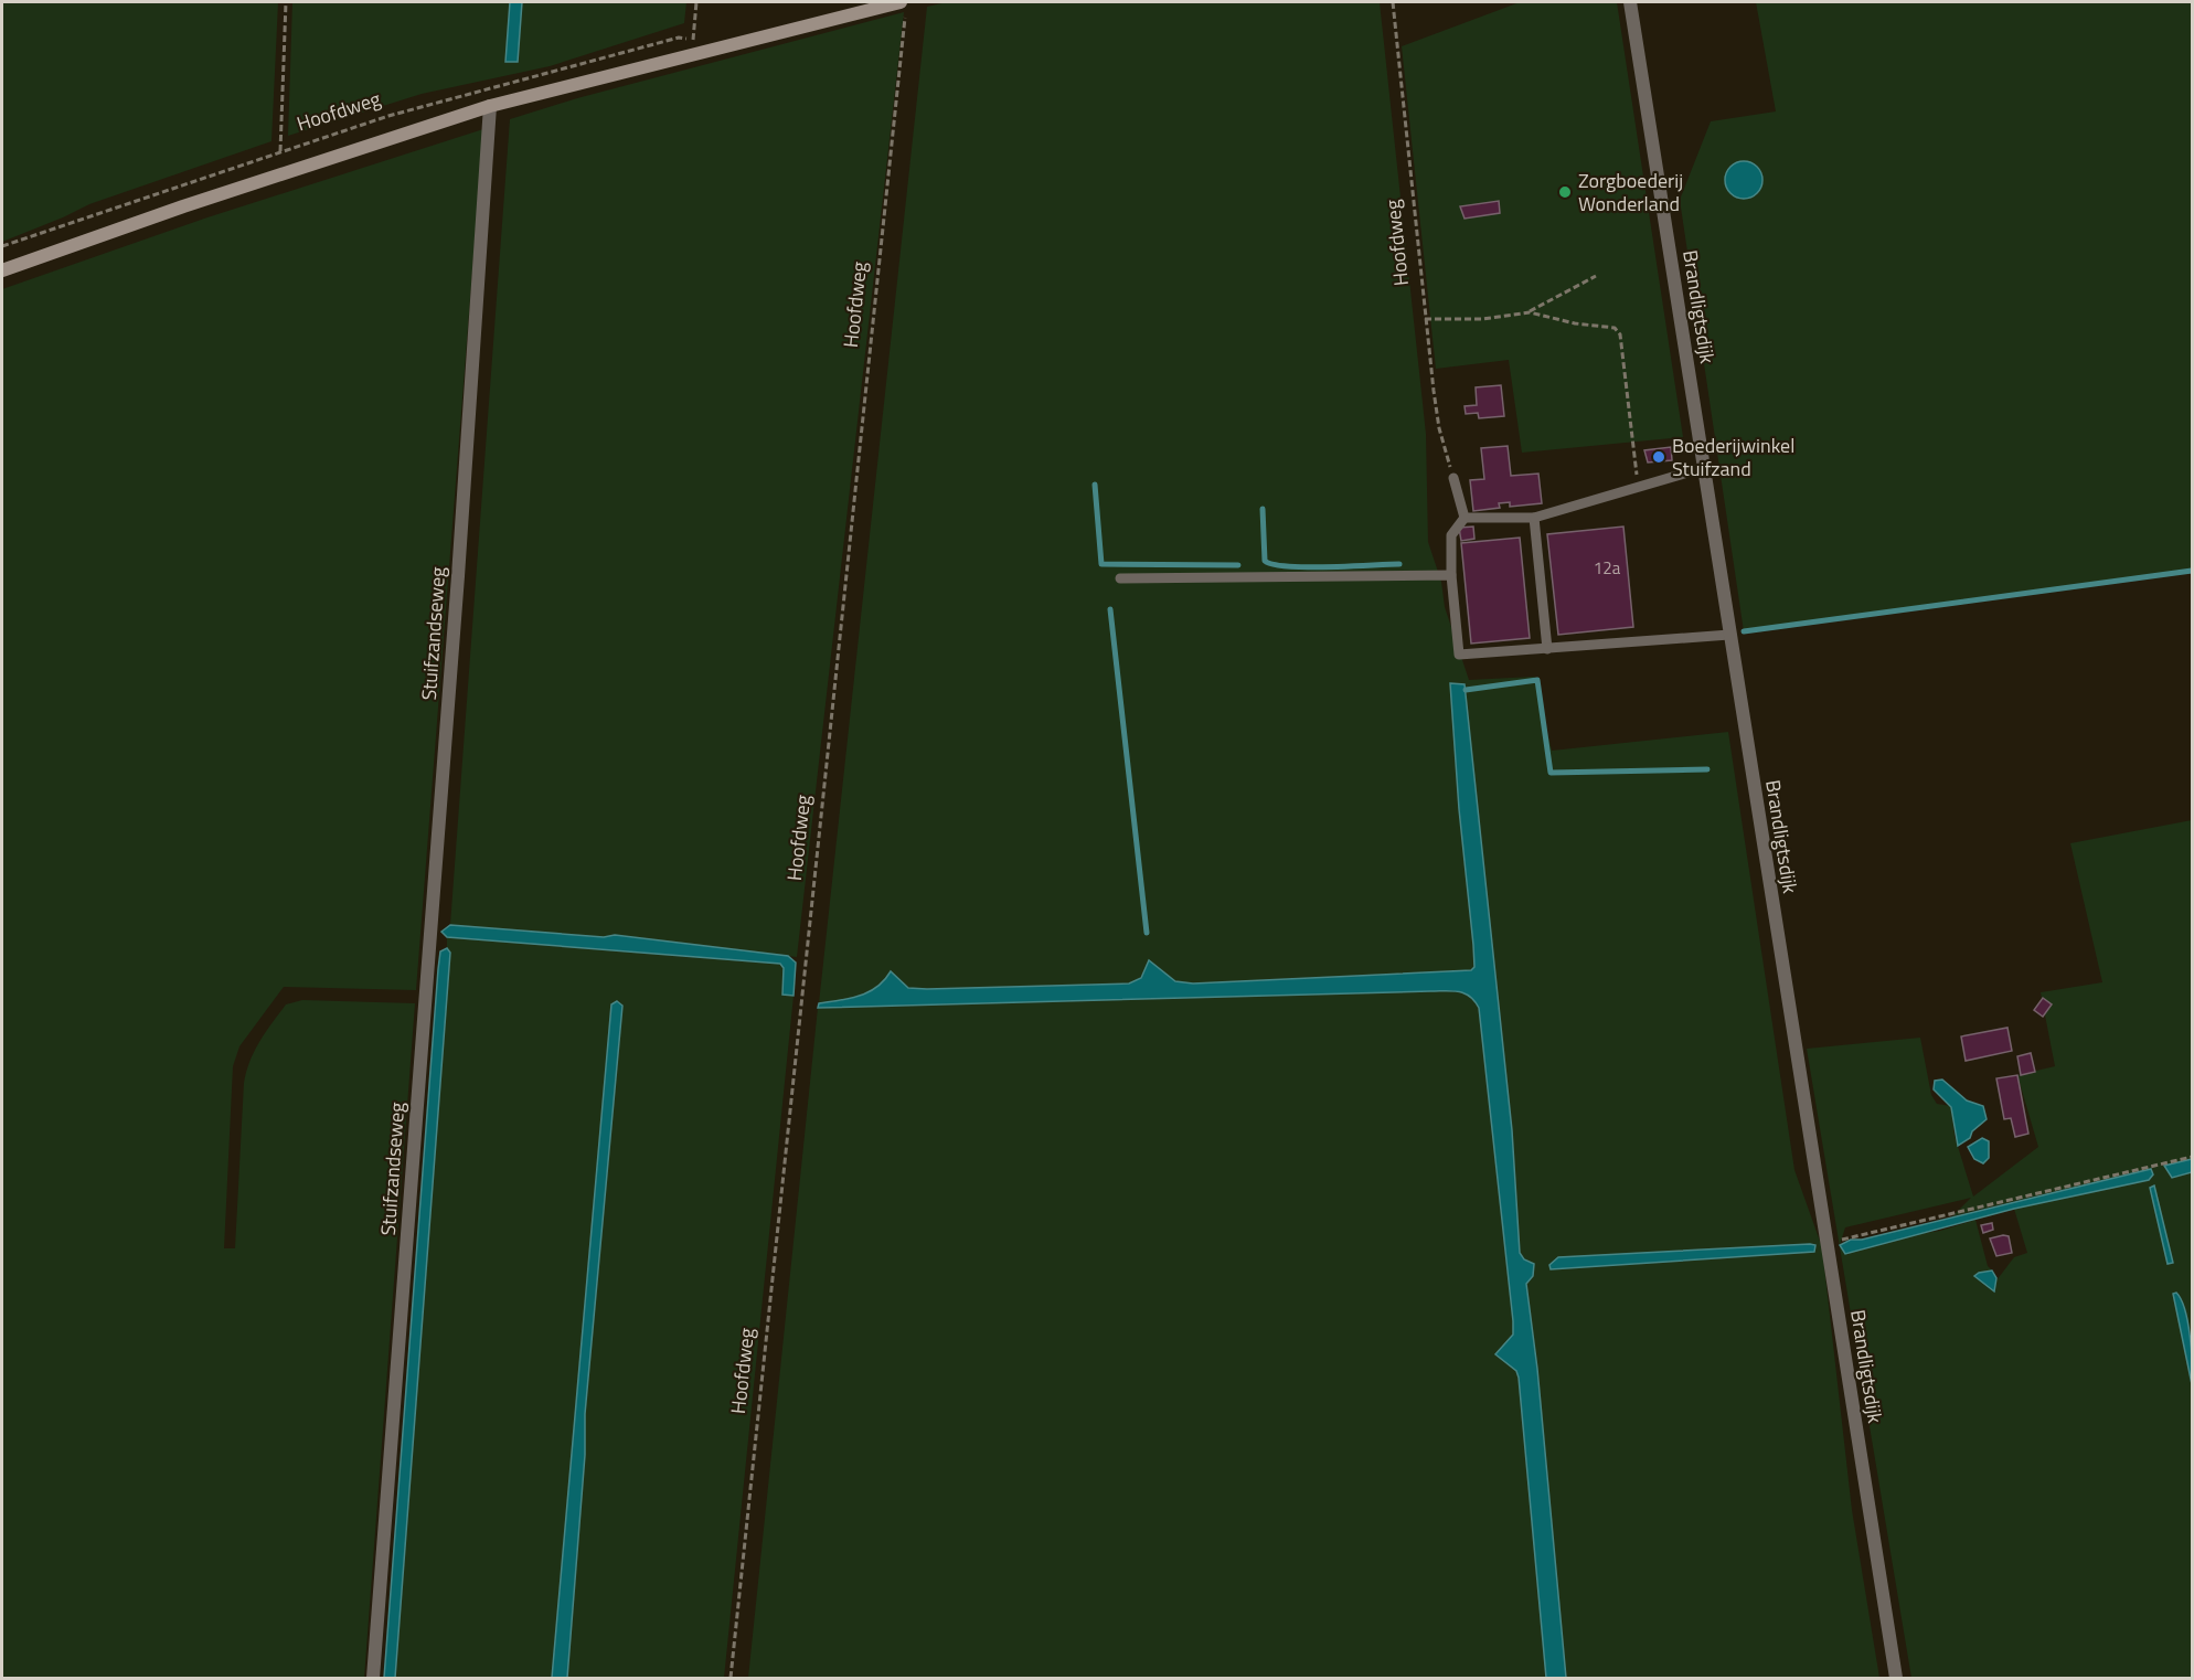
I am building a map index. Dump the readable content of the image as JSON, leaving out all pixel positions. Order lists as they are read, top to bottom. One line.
{"streets":{"street":["Brandligtsdijk","Stuifzandseweg"],"path":["Hoofdweg"]},"places":["Zorgboederij Wonderland","Boederijwinkel Stuifzand"],"house_numbers":["12a"]}
